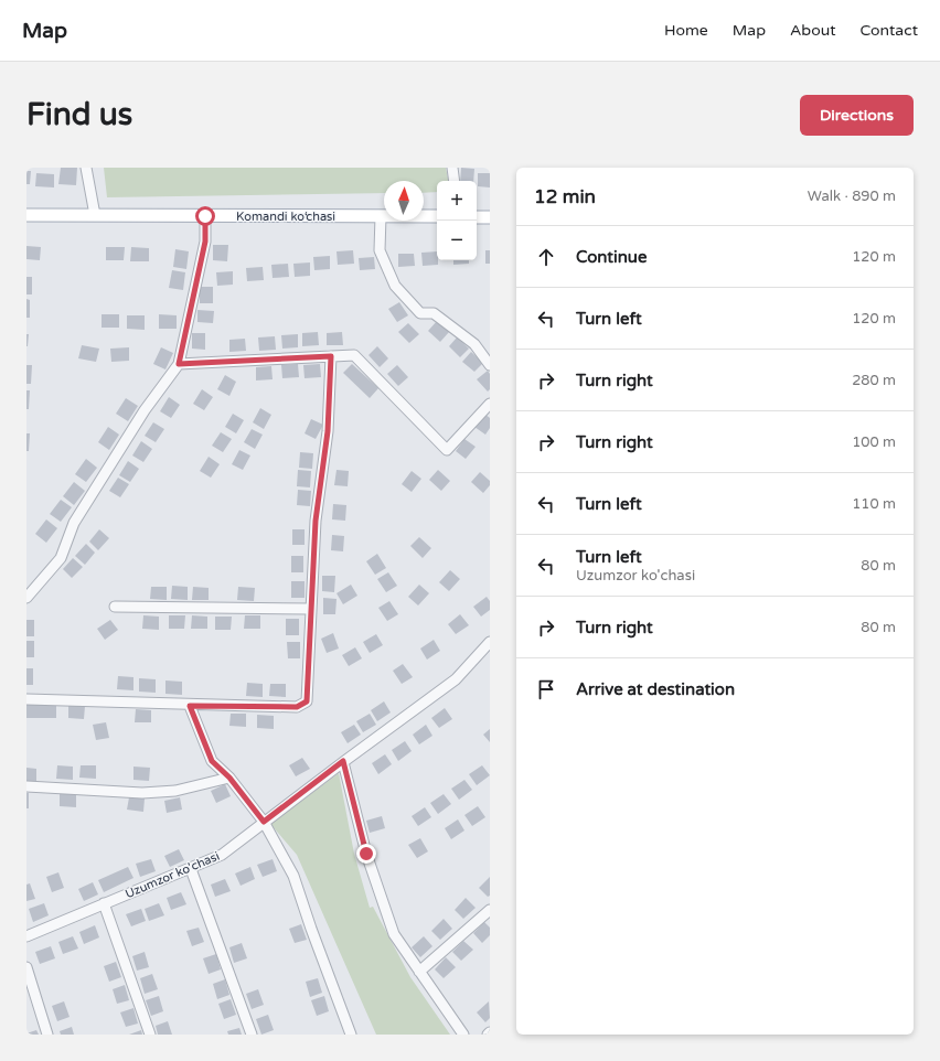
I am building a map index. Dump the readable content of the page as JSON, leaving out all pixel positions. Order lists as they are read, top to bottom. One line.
{"streets":{"main road":["Komandi ko‘chasi"],"street":["Uzumzor ko'chasi"]},"north":"top","page":{"header":"Map","nav":["Home","Map","About","Contact"],"buttons":"Directions","title":"Find us","heading":["12 min","Walk · 890 m"],"map_buttons":["+","−"],"list":[["Continue","120 m"],["Turn left","120 m"],["Turn right","280 m"],["Turn right","100 m"],["Turn left","110 m"],["Turn left","Uzumzor ko'chasi","80 m"],["Turn right","80 m"],"Arrive at destination"]}}
